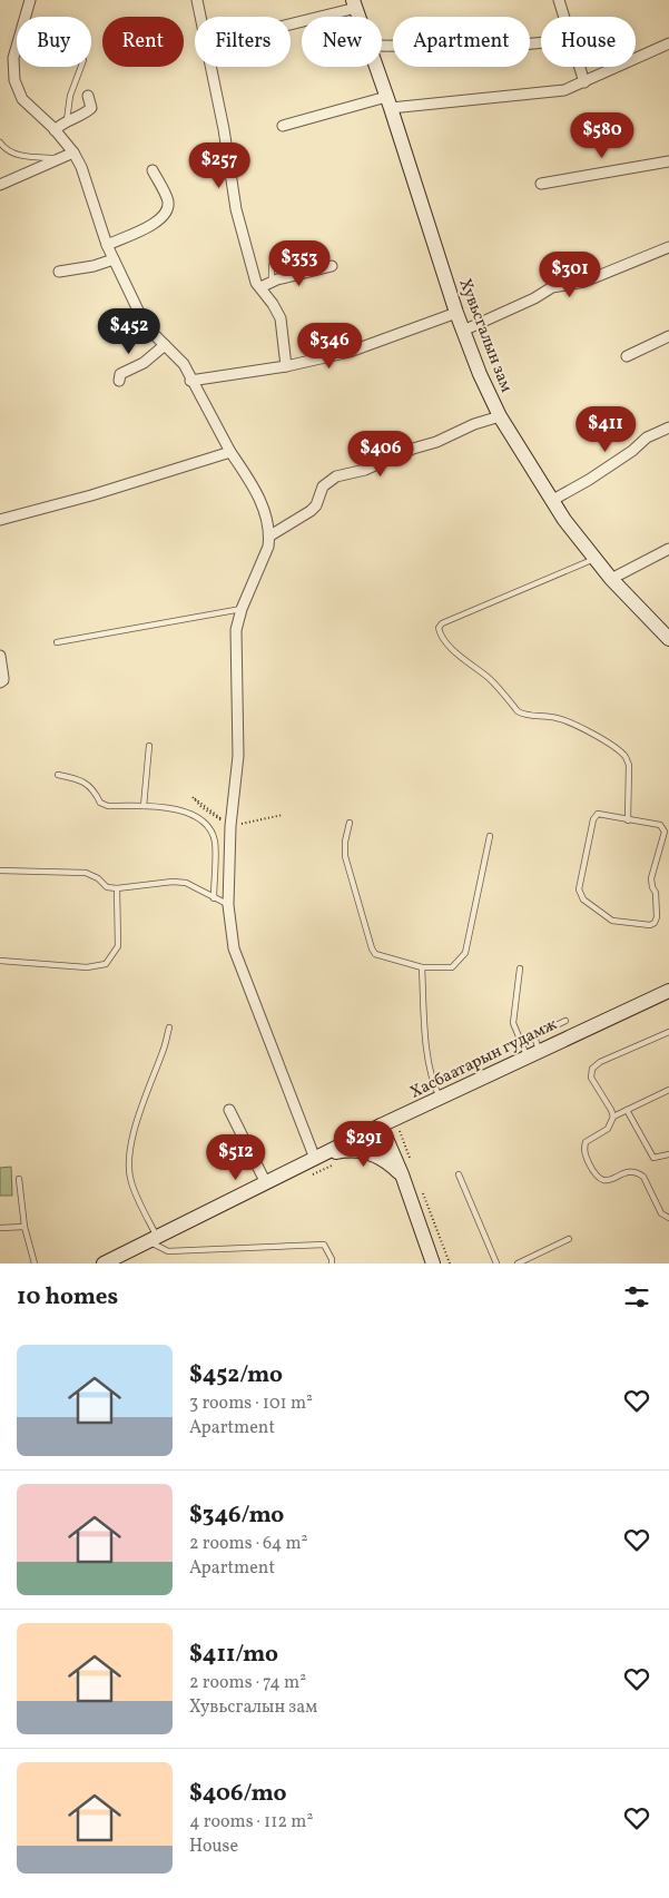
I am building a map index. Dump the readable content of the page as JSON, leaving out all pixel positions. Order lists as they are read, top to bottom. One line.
{"streets":{"street":["Хувьсгалын зам","Хасбаатарын гудамж"]},"page":{"chip":["Buy","Rent","Filters","New","Apartment","House"],"price":["$580","$257","$353","$301","$452","$346","$411","$406","$291","$512"],"heading":"10 homes","list":[{"name":"$452/mo","note":"3 rooms · 101 m² · Apartment"},{"name":"$346/mo","note":"2 rooms · 64 m² · Apartment"},{"name":"$411/mo","note":"2 rooms · 74 m² · Хувьсгалын зам"},{"name":"$406/mo","note":"4 rooms · 112 m² · House"}]}}
